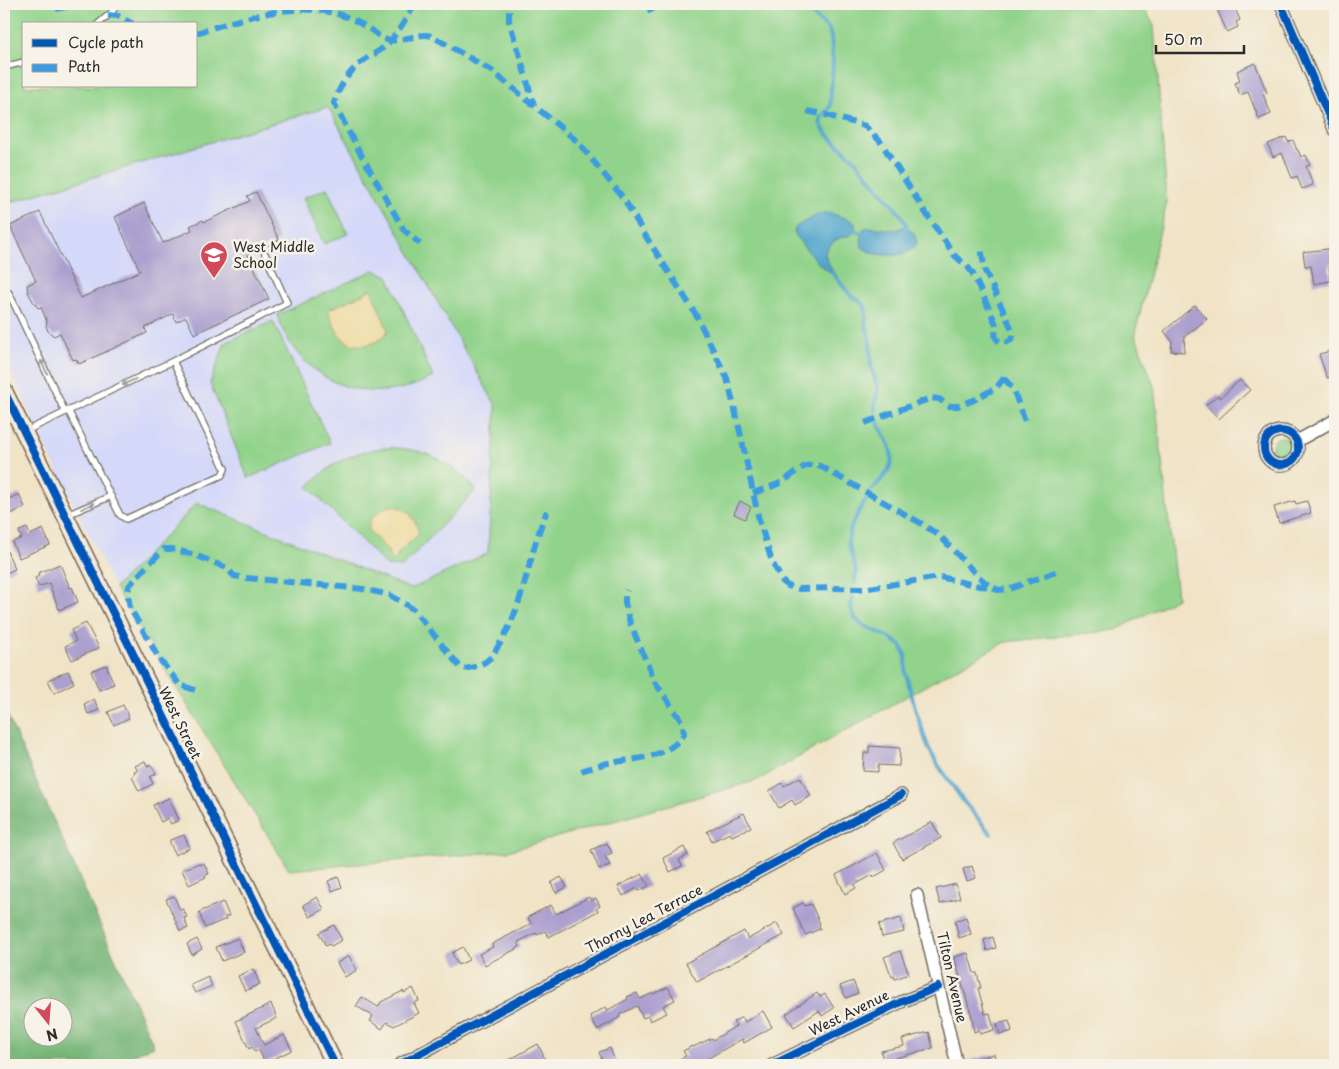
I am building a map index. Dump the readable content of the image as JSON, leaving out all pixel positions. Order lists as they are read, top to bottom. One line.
{"streets":{"street":["West Street","Thorny Lea Terrace","Tilton Avenue","West Avenue"]},"crossings":[["Tilton Avenue","West Avenue"]],"places":{"school or university":["West Middle School"]},"legend":["Cycle path","Path"],"scale_bar":"50 m","north":"bottom"}
